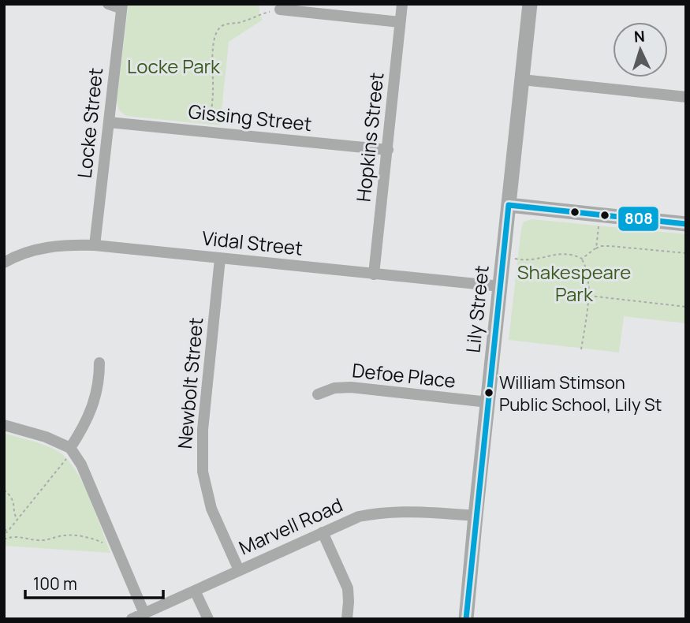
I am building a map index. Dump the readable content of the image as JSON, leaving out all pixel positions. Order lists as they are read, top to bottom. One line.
{"streets":{"street":["Gissing Street","Locke Street","Hopkins Street","Vidal Street","Lily Street","Defoe Place","Newbolt Street","Marvell Road"]},"crossings":[["Gissing Street","Locke Street"],["Gissing Street","Hopkins Street"],["Locke Street","Vidal Street"],["Hopkins Street","Vidal Street"],["Vidal Street","Lily Street"],["Vidal Street","Newbolt Street"],["Lily Street","Defoe Place"],["Lily Street","Marvell Road"],["Newbolt Street","Marvell Road"]],"parks":["Locke Park","Shakespeare Park"],"places":["William Stimson Public School, Lily St"],"lines":["transit line 808"],"scale_bar":"100 m","north":"top"}
